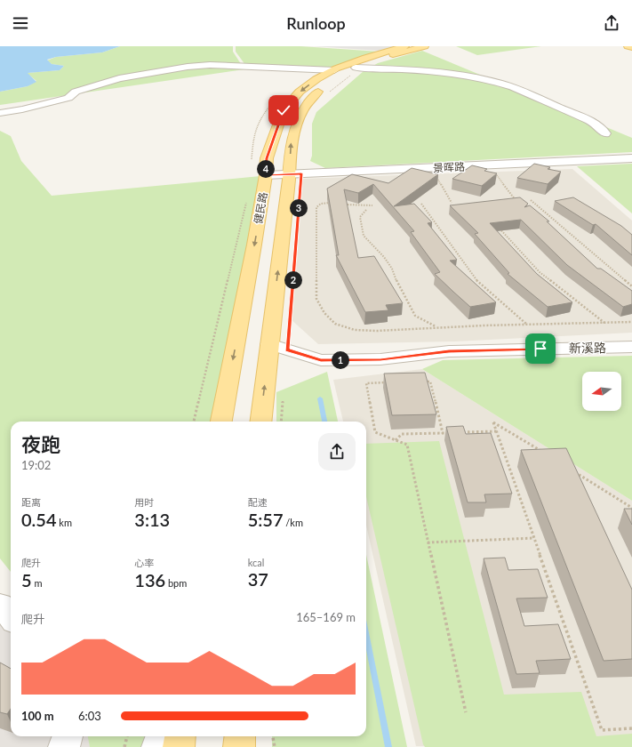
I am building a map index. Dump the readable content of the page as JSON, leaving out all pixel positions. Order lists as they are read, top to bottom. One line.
{"streets":{"main road":["健民路"],"street":["景晖路","新溪路"]},"crossings":[["景晖路","健民路"],["健民路","新溪路"]],"north":"left","page":{"header":"Runloop","pins":["4","3","2","1"],"heading":["夜跑","19:02"],"stats":[["距离","0.54 km"],["用时","3:13"],["配速","5:57 /km"],["爬升","5 m"],["心率","136 bpm"],["kcal","37"]],"chart":["爬升","165–169 m"],"list":[{"name":"100 m","note":"6:03"}]}}
